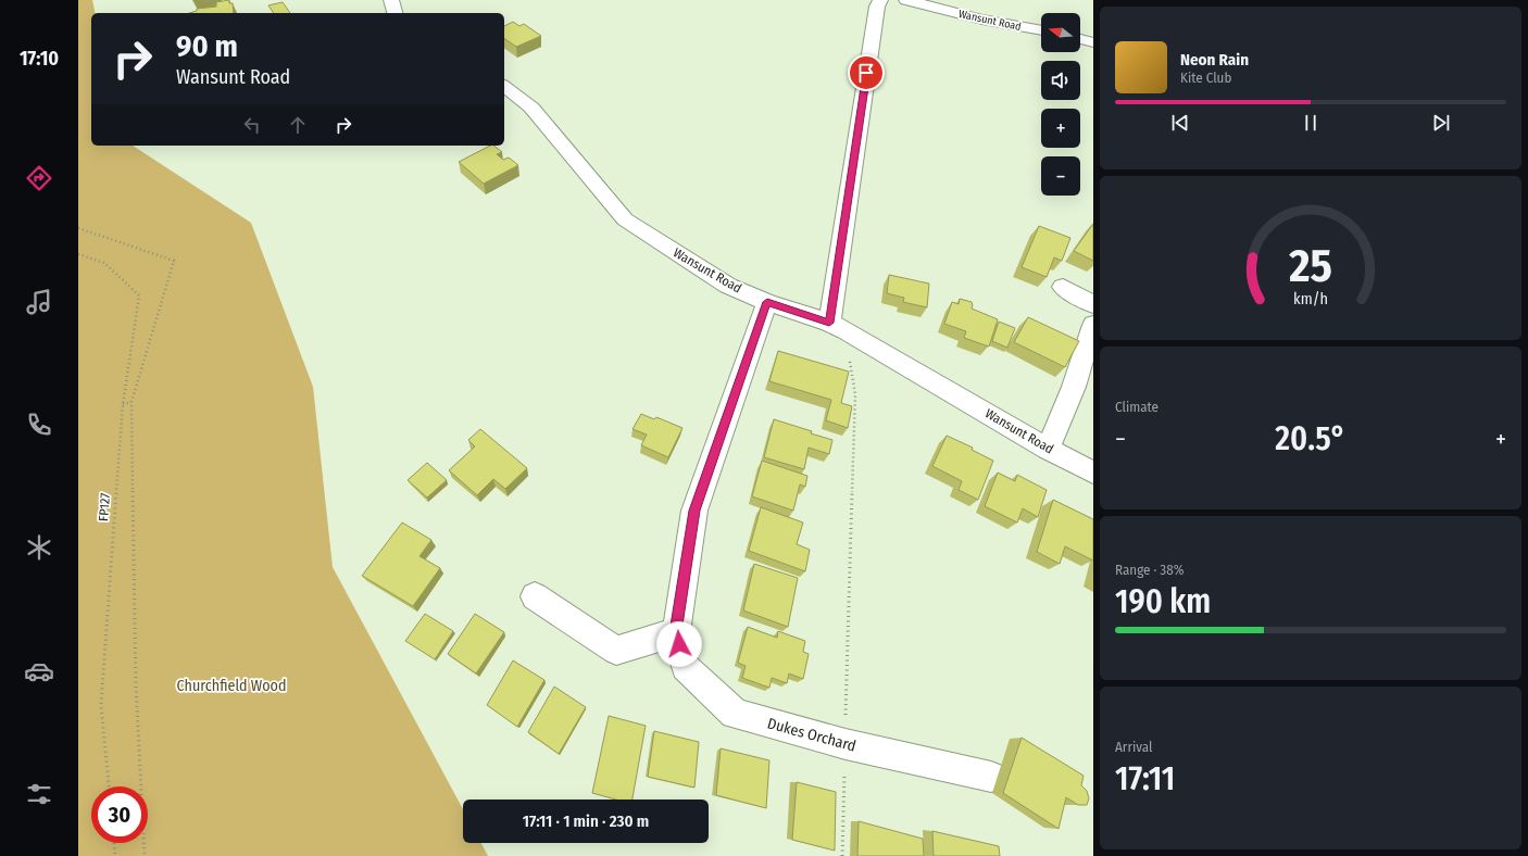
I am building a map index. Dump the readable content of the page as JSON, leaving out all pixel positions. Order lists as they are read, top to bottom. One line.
{"streets":{"street":["Wansunt Road","Dukes Orchard"],"path":["FP127"]},"crossings":[["Wansunt Road","Dukes Orchard"]],"parks":["Churchfield Wood"],"north":"left","page":{"tabs":"17:10","map_buttons":["+","−"],"turn":["90 m","Wansunt Road"],"song":["Neon Rain","Kite Club"],"tile":["Climate",["Range · 38%","190 km"],["Arrival","17:11"]],"heat":["−","20.5°","+"],"limit":"30","trip":"17:11 · 1 min · 230 m","gauge":["25","km/h"]}}
